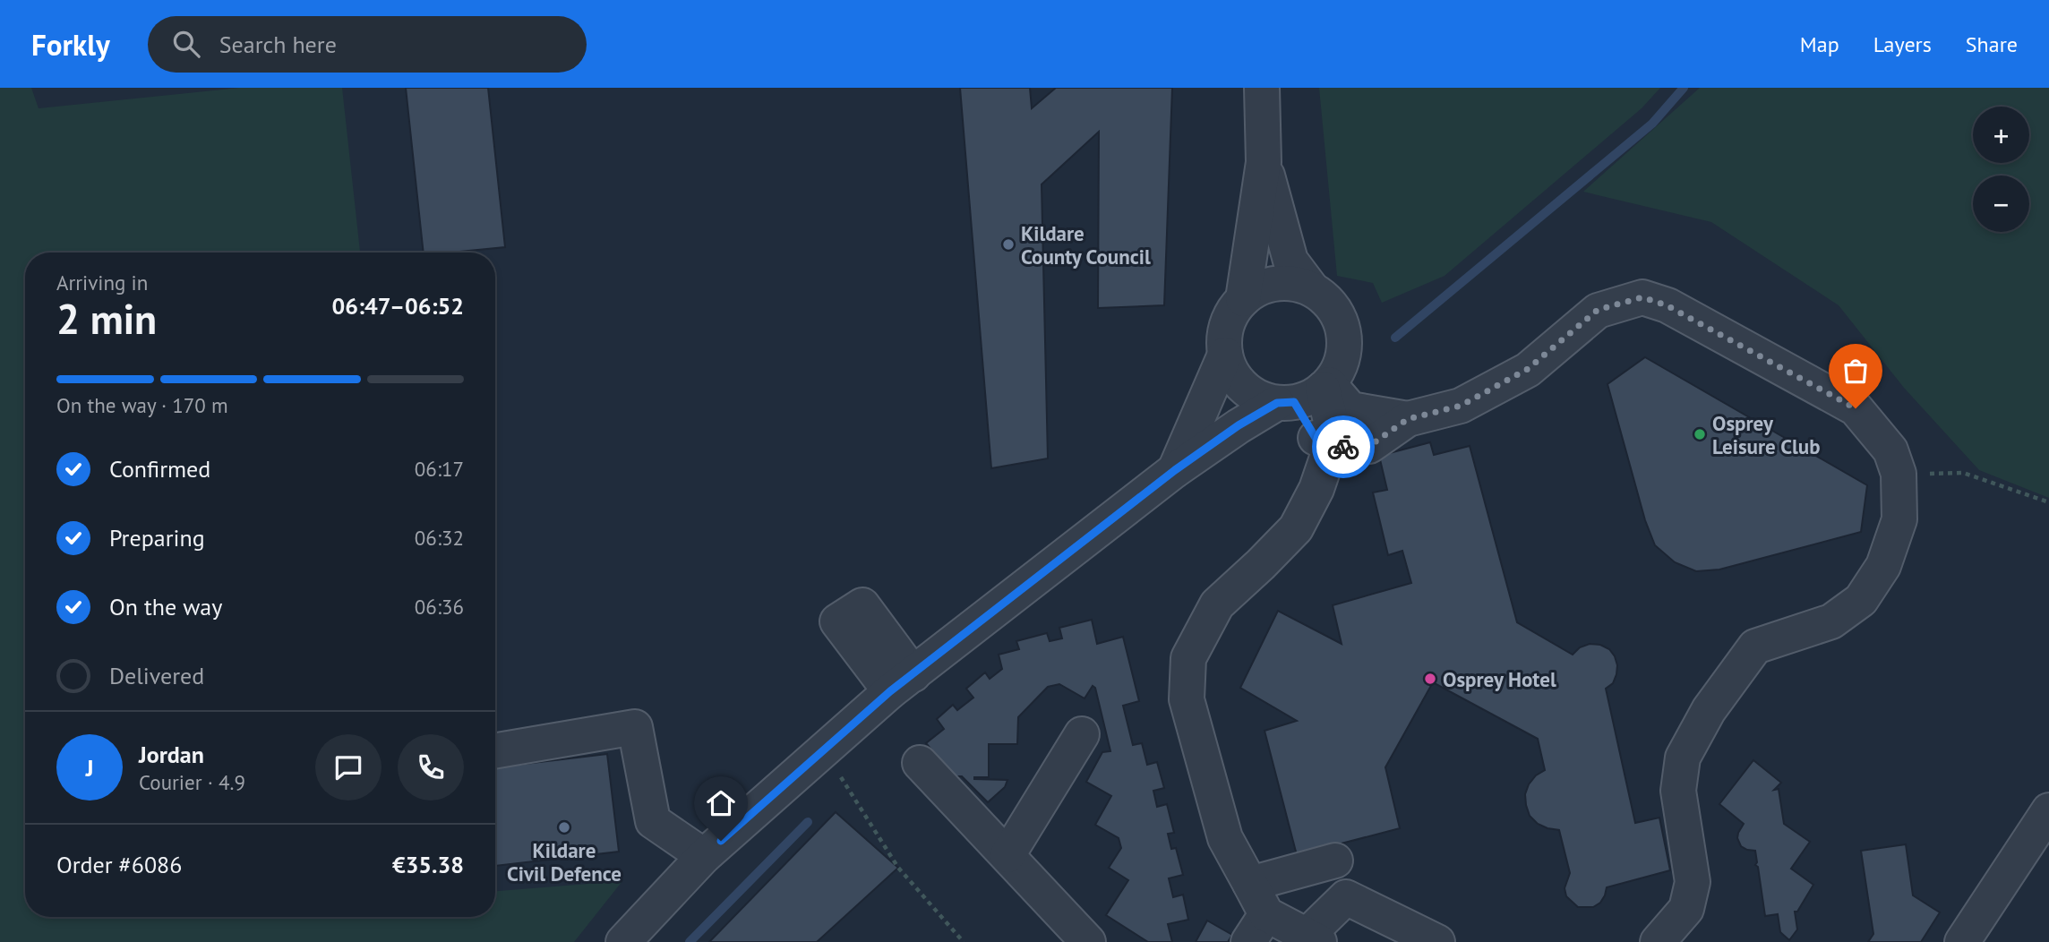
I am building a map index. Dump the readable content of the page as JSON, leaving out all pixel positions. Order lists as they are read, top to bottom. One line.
{"places":["Kildare County Council","Osprey Leisure Club","Osprey Hotel","Kildare Civil Defence"],"page":{"header":"Forkly","search":"Search here","nav":["Map","Layers","Share"],"map_buttons":["+","−"],"heading":["2 min","Arriving in","06:47–06:52"],"panel":["Jordan","Courier · 4.9","Order #6086","€35.38"],"bar":"On the way · 170 m","list":[["Confirmed","06:17"],["Preparing","06:32"],["On the way","06:36"],"Delivered"],"round":"J"}}
